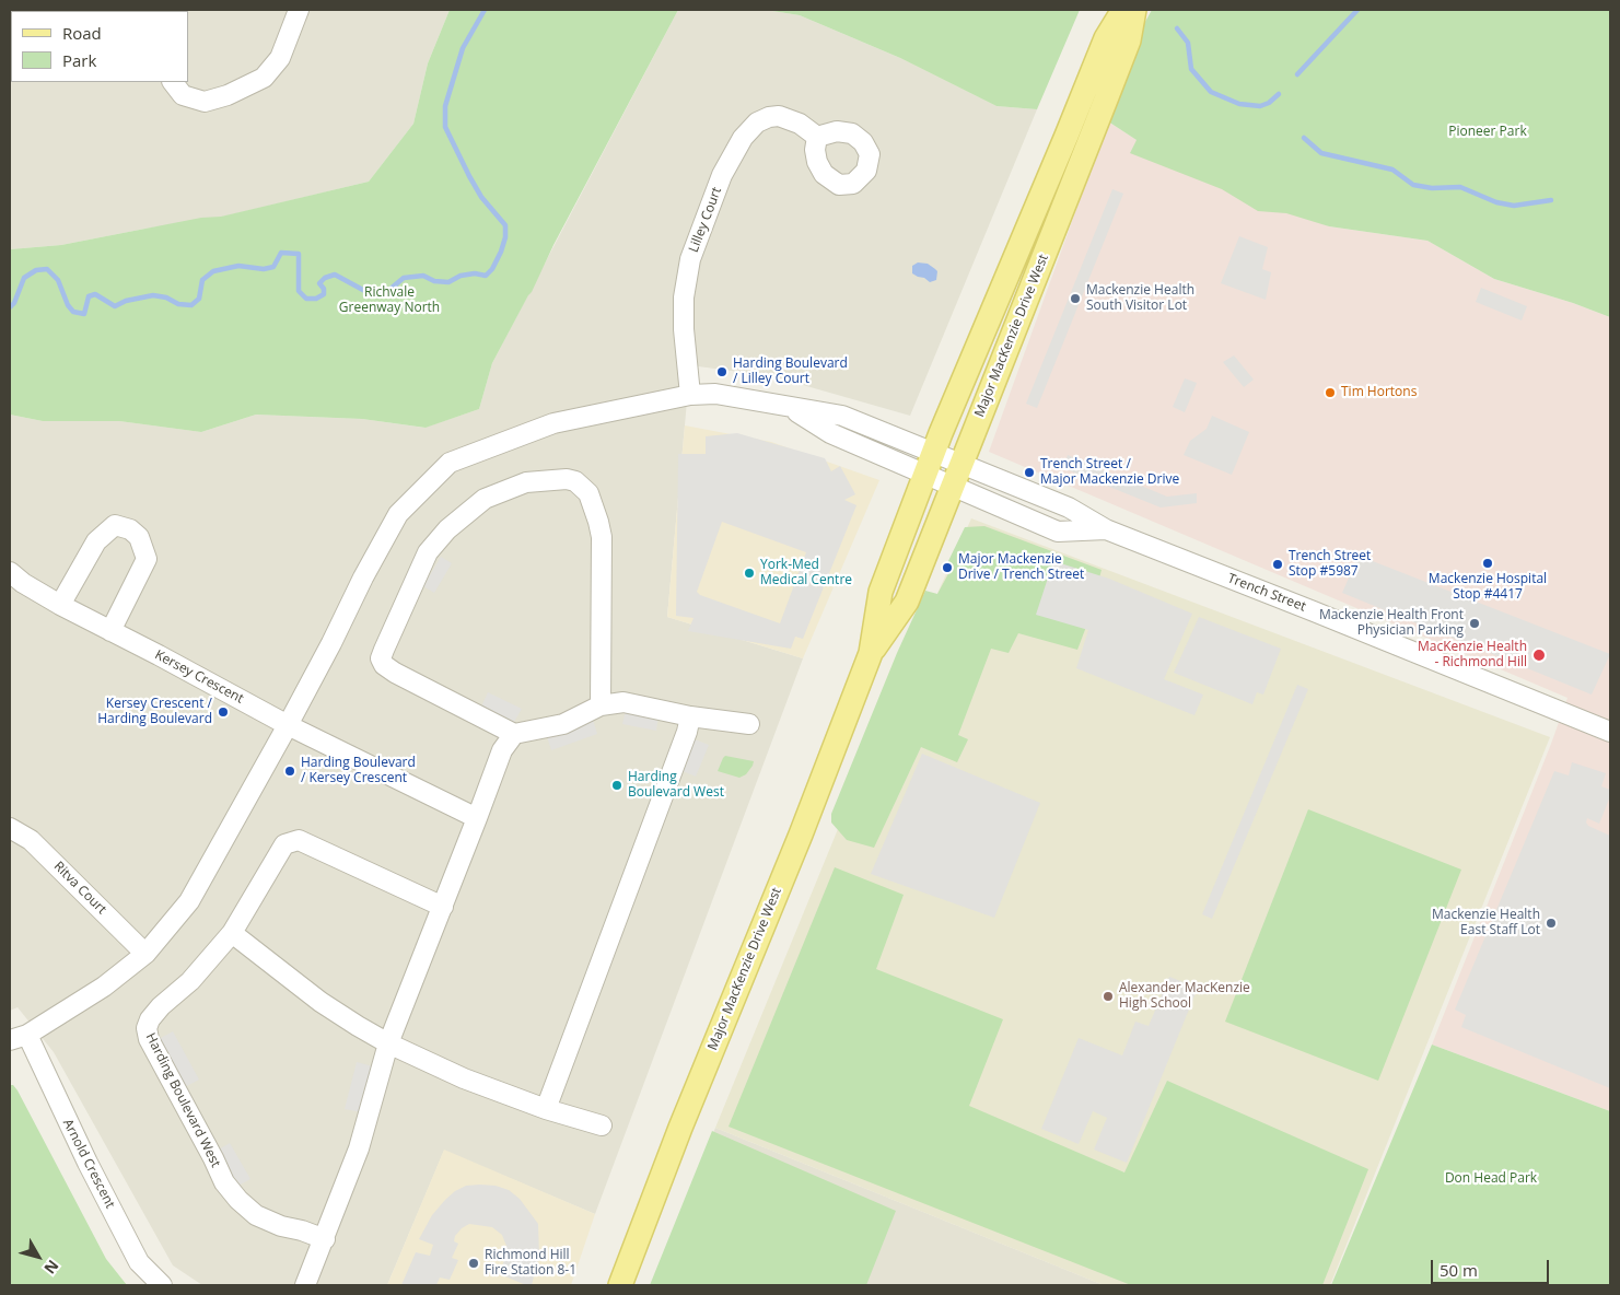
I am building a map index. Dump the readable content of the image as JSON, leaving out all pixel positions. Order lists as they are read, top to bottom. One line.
{"streets":{"main road":["Major MacKenzie Drive West"],"street":["Lilley Court","Trench Street","Kersey Crescent","Ritva Court","Harding Boulevard West","Arnold Crescent"]},"crossings":[["Major MacKenzie Drive West","Trench Street"]],"parks":["Pioneer Park","Richvale Greenway North","Don Head Park"],"places":["Mackenzie Health South Visitor Lot","Harding Boulevard / Lilley Court","Tim Hortons","Trench Street / Major Mackenzie Drive","Mackenzie Hospital Stop #4417","Trench Street Stop #5987","Major Mackenzie Drive / Trench Street","York-Med Medical Centre","Mackenzie Health Front Physician Parking","MacKenzie Health - Richmond Hill","Kersey Crescent / Harding Boulevard","Harding Boulevard / Kersey Crescent","Harding Boulevard West","Mackenzie Health East Staff Lot","Alexander MacKenzie High School","Richmond Hill Fire Station 8-1"],"legend":["Road","Park"],"scale_bar":"50 m","north":"bottom right"}
